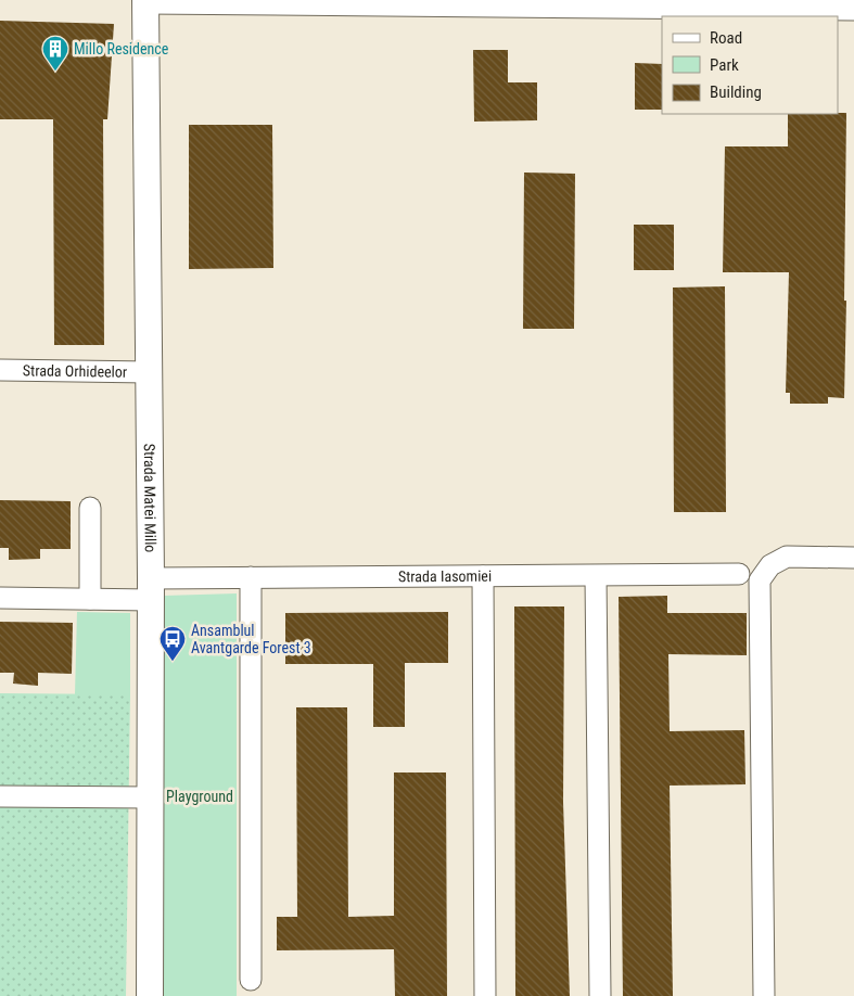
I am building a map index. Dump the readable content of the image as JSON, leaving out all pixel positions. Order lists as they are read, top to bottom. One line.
{"streets":{"street":["Strada Orhideelor","Strada Matei Millo","Strada Iasomiei"]},"crossings":[["Strada Orhideelor","Strada Matei Millo"],["Strada Matei Millo","Strada Iasomiei"]],"parks":["Playground"],"places":{"building":["Millo Residence"],"bus stop":["Ansamblul Avantgarde Forest 3"]},"legend":["Road","Park","Building"]}
